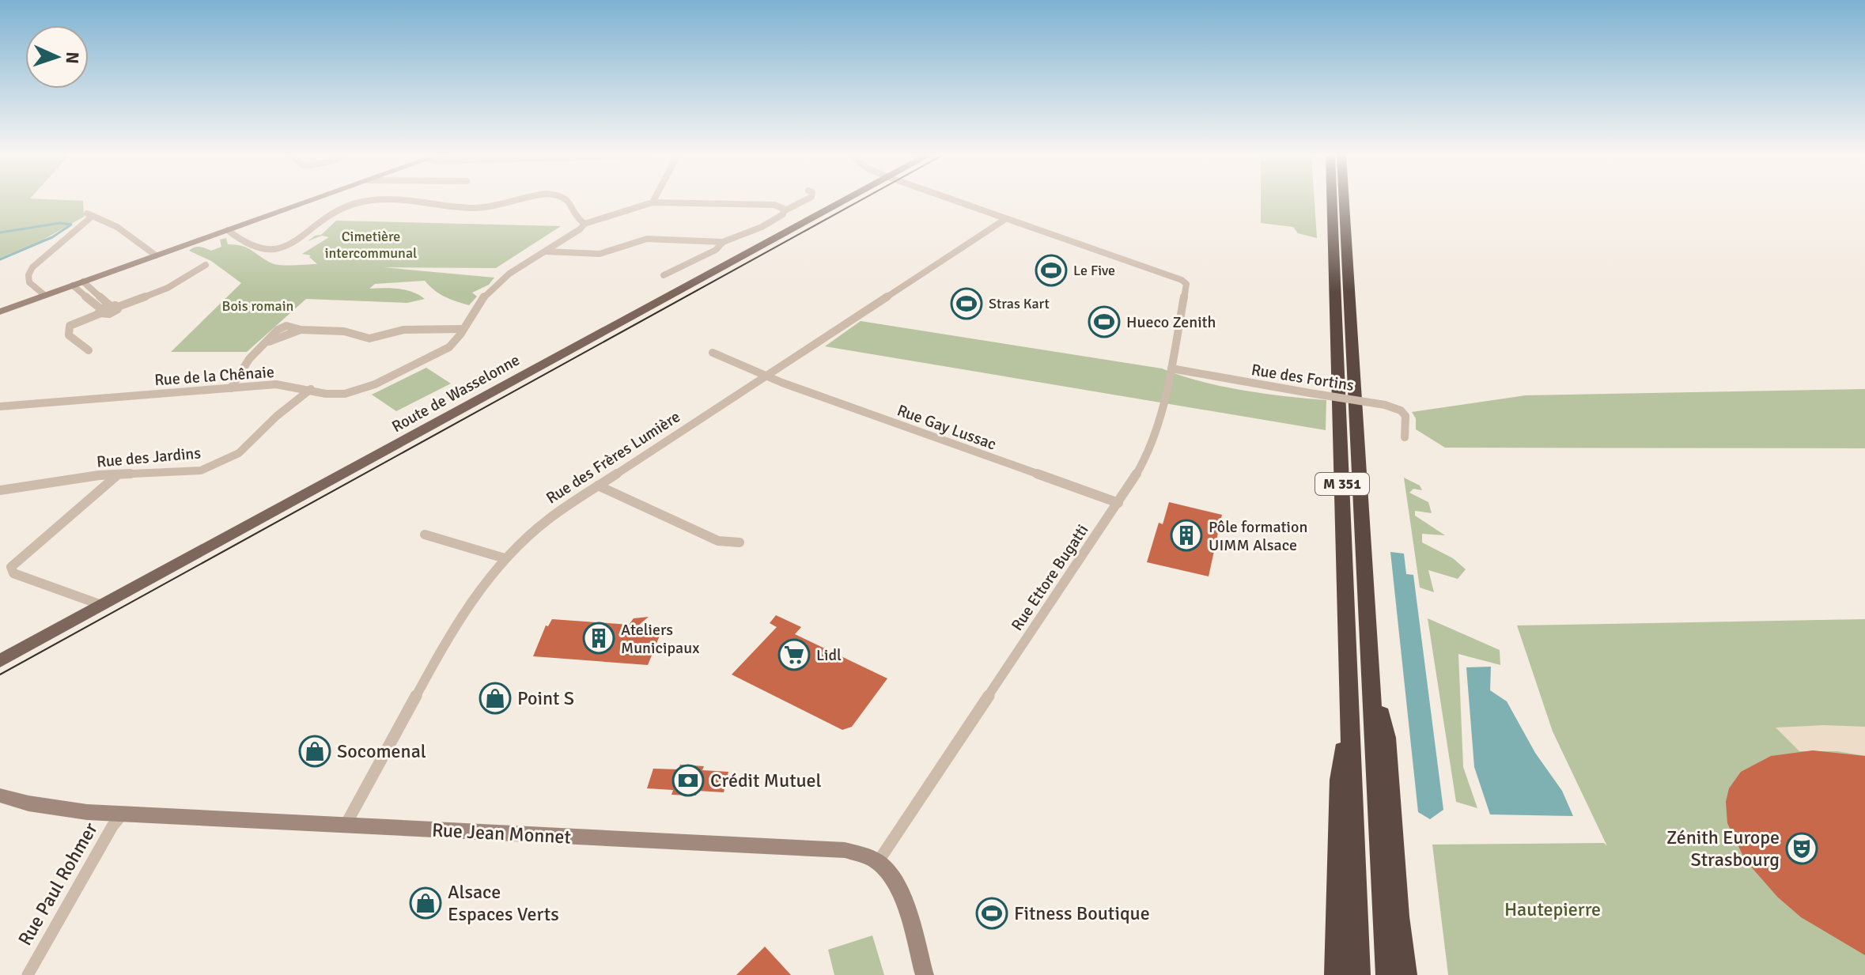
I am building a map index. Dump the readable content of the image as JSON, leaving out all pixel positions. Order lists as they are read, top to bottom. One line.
{"streets":{"highway":["M 351"],"main road":["Route de Wasselonne"],"street":["Rue de la Chênaie","Rue des Fortins","Rue Gay Lussac","Rue des Jardins","Rue des Frères Lumière","Rue Ettore Bugatti","Rue Jean Monnet","Rue Paul Rohmer"]},"crossings":[["Rue de la Chênaie","Rue des Jardins"],["Rue des Fortins","Rue Ettore Bugatti"],["Rue Gay Lussac","Rue des Frères Lumière"],["Rue Gay Lussac","Rue Ettore Bugatti"],["Rue des Frères Lumière","Rue Ettore Bugatti"],["Rue des Frères Lumière","Rue Jean Monnet"],["Rue Ettore Bugatti","Rue Jean Monnet"],["Rue Jean Monnet","Rue Paul Rohmer"]],"parks":["Cimetière intercommunal","Bois romain","Hautepierre"],"places":{"sports":["Le Five","Stras Kart","Hueco Zenith","Fitness Boutique"],"building":["Pôle formation UIMM Alsace","Ateliers Municipaux"],"supermarket":["Lidl"],"shop":["Point S","Socomenal","Alsace Espaces Verts"],"bank":["Crédit Mutuel"],"theatre":["Zénith Europe Strasbourg"]},"north":"right"}
